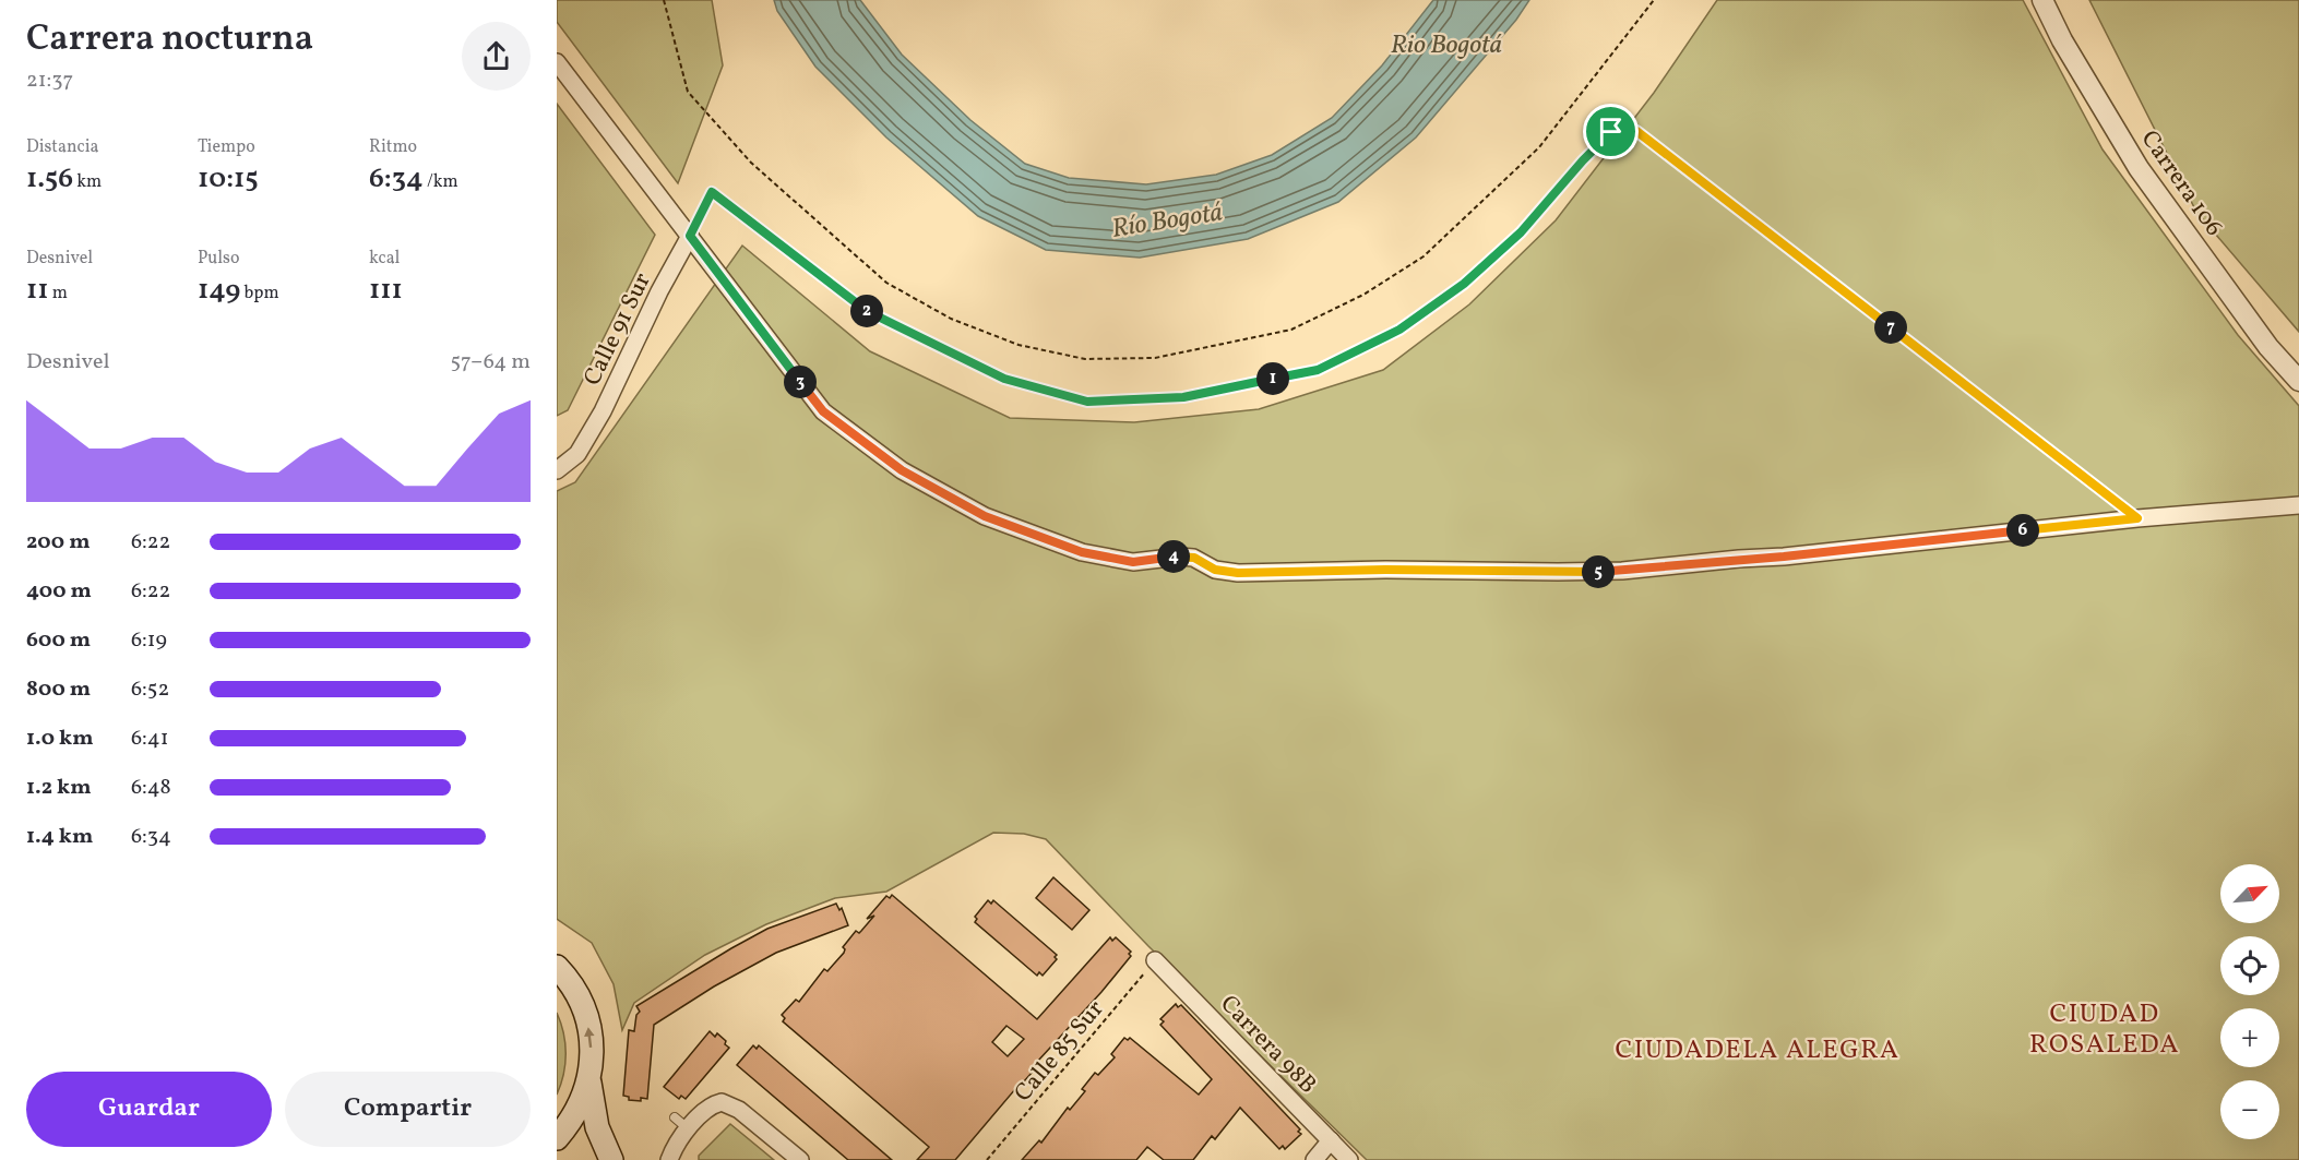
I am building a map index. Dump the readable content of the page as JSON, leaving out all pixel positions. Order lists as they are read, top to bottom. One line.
{"streets":{"street":["Carrera 106","Calle 91 Sur","Carrera 98B"],"path":["Calle 85 Sur"]},"crossings":[["Carrera 98B","Calle 85 Sur"]],"districts":["CIUDAD ROSALEDA","CIUDADELA ALEGRA"],"water":["Rio Bogotá","Río Bogotá"],"north":"top right","page":{"heading":["Carrera nocturna","21:37"],"stats":[["Distancia","1.56 km"],["Tiempo","10:15"],["Ritmo","6:34 /km"],["Desnivel","11 m"],["Pulso","149 bpm"],["kcal","111"]],"pins":["2","7","1","3","6","4","5"],"chart":["Desnivel","57–64 m"],"list":[{"name":"200 m","note":"6:22"},{"name":"400 m","note":"6:22"},{"name":"600 m","note":"6:19"},{"name":"800 m","note":"6:52"},{"name":"1.0 km","note":"6:41"},{"name":"1.2 km","note":"6:48"},{"name":"1.4 km","note":"6:34"}],"map_buttons":["+","−"],"buttons":["Guardar","Compartir"]}}
